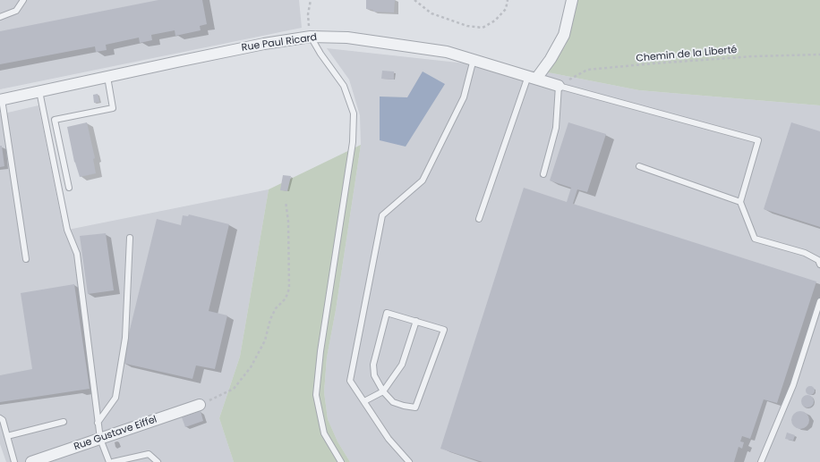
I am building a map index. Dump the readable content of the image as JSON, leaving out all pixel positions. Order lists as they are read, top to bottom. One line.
{"streets":{"street":["Rue Paul Ricard","Rue Gustave Eiffel"],"path":["Chemin de la Liberté"]},"crossings":[["Rue Paul Ricard","Chemin de la Liberté"]]}
